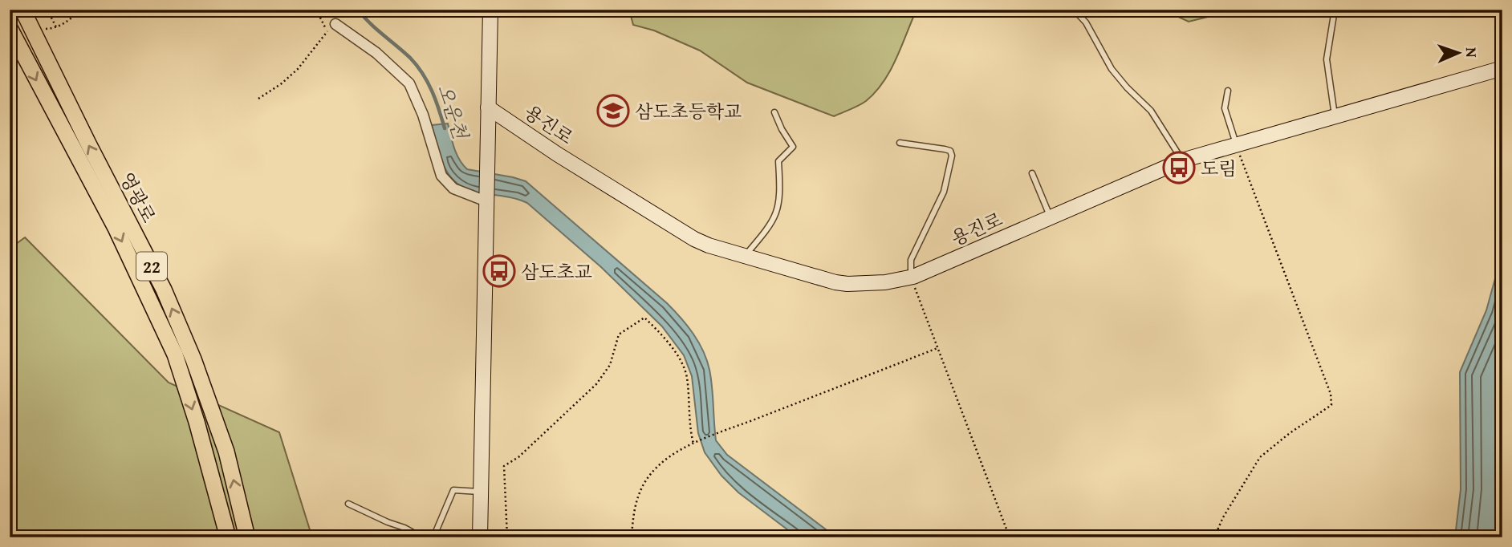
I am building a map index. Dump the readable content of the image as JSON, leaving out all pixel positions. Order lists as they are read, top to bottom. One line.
{"streets":{"main road":["용진로","영광로","22"]},"water":["오운천"],"places":{"school or university":["삼도초등학교"],"bus stop":["도림","삼도초교"]},"north":"right"}
